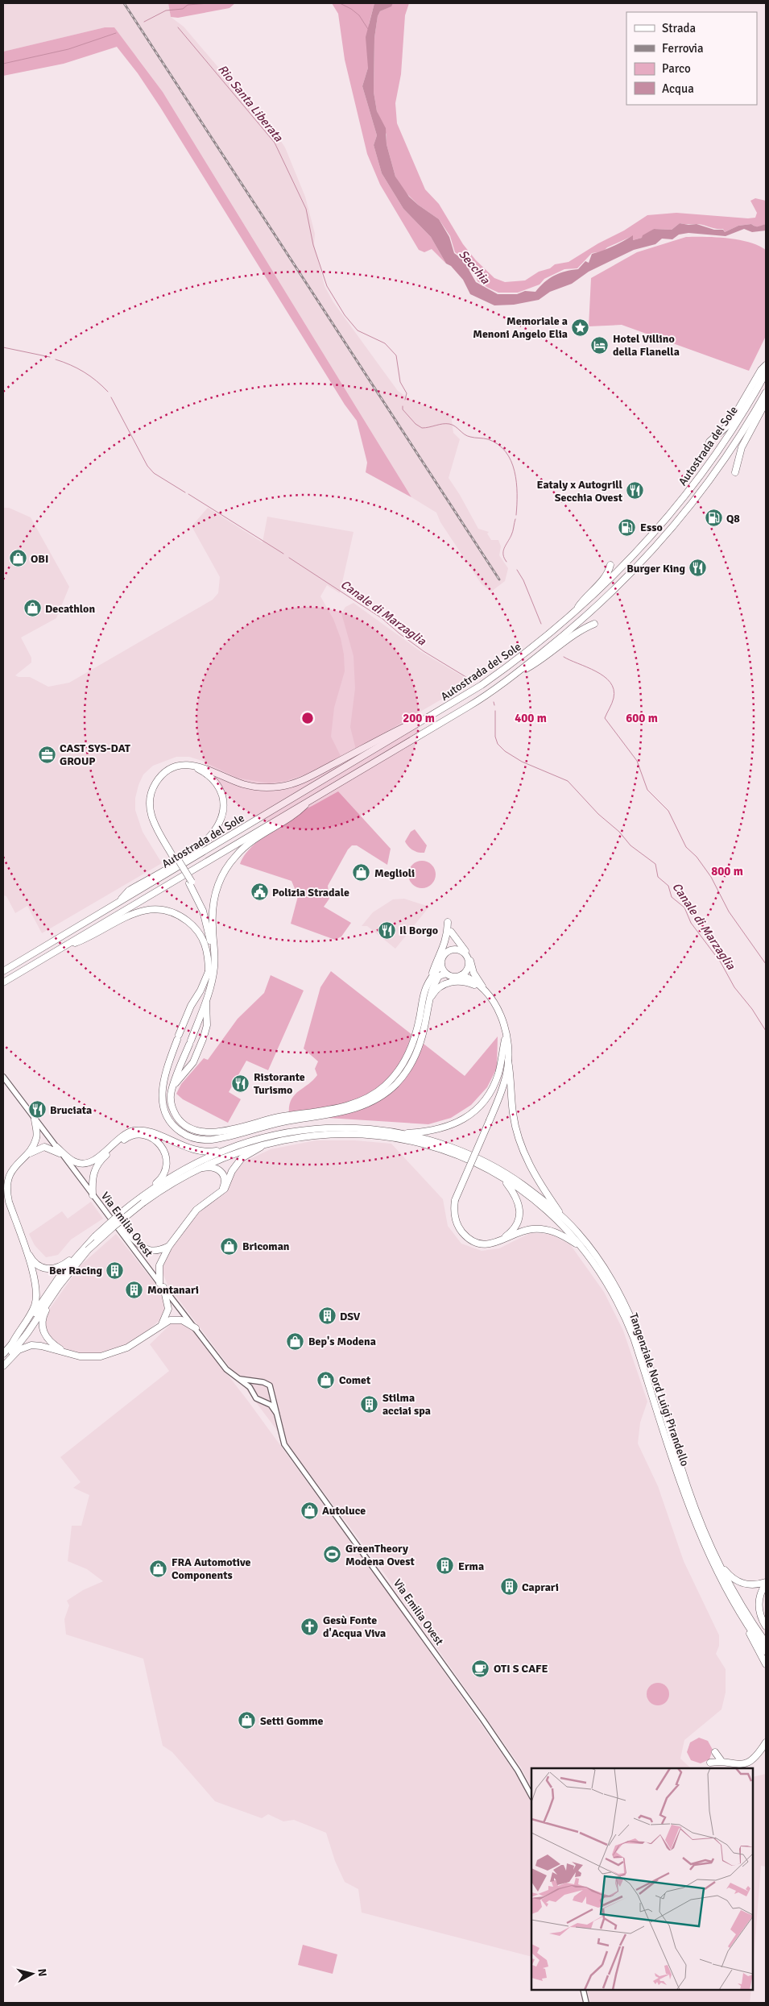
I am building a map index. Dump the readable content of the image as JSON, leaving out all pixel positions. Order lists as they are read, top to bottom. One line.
{"streets":{"highway":["Autostrada del Sole","Tangenziale Nord Luigi Pirandello"],"main road":["Via Emilia Ovest"]},"water":["Rio Santa Liberata","Secchia","Canale di Marzaglia"],"places":{"place":["Memoriale a Menoni Angelo Elia"],"hotel":["Hotel Villino della Flanella"],"restaurant":["Eataly x Autogrill Secchia Ovest","Burger King","Il Borgo","Ristorante Turismo","Bruciata"],"fuel station":["Q8","Esso"],"shop":["OBI","Decathlon","Meglioli","Bricoman","Bep's Modena","Comet","Autoluce","FRA Automotive Components","Setti Gomme"],"office":["CAST SYS-DAT GROUP"],"public building":["Polizia Stradale"],"building":["Ber Racing","Montanari","DSV","Stilma acciai spa","Erma","Caprari"],"sports":["GreenTheory Modena Ovest"],"church":["Gesù Fonte d'Acqua Viva"],"cafe":["OTI S CAFE"]},"legend":["Strada","Ferrovia","Parco","Acqua"],"north":"right","rings":["200 m","400 m","600 m","800 m"]}
